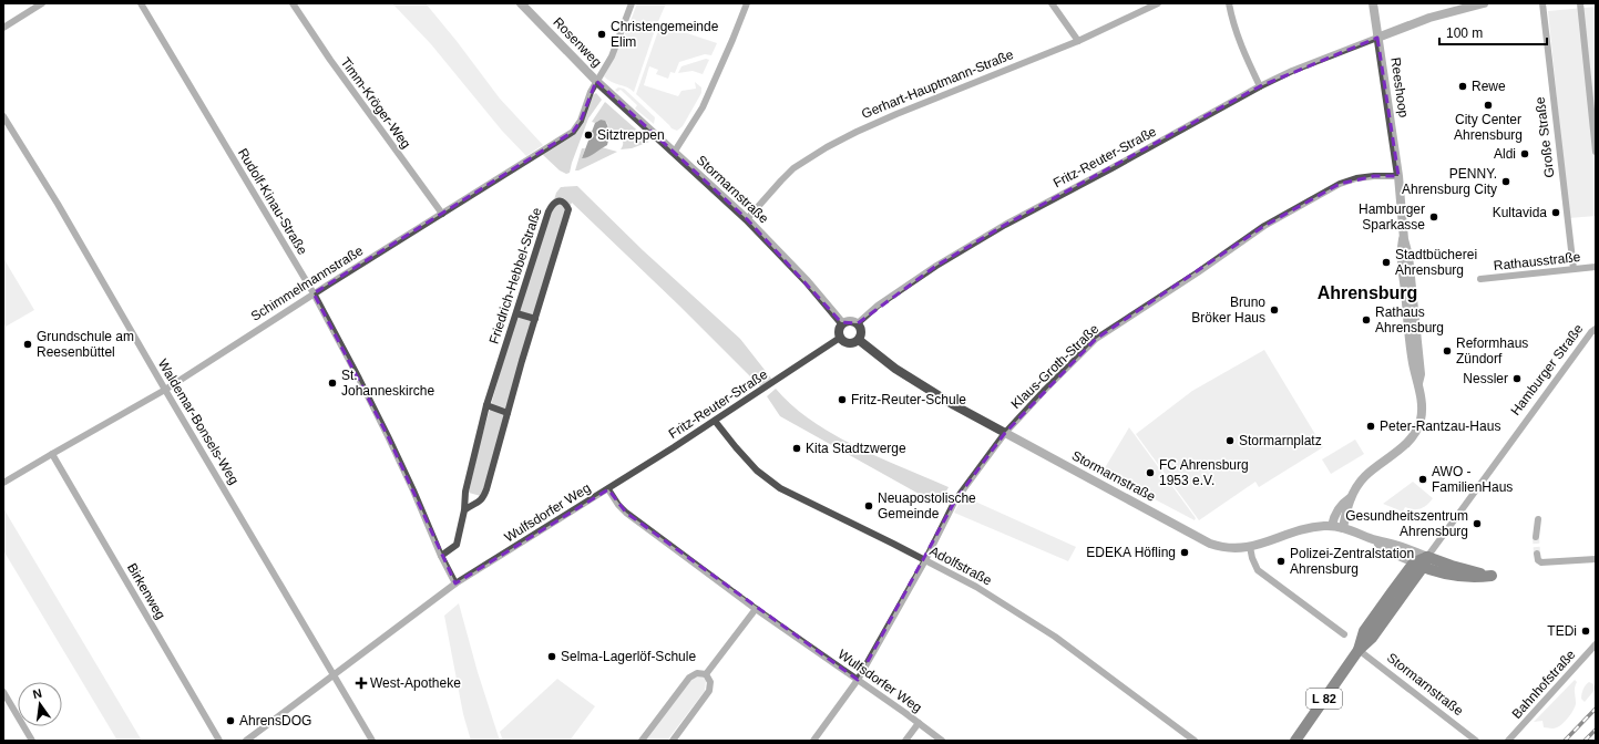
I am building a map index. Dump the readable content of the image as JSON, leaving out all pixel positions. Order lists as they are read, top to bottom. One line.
{"streets":{"main road":["Hamburger Straße","L 82"],"street":["Rosenweg","Gerhart-Hauptmann-Straße","Reeshoop","Timm-Kröger-Weg","Große Straße","Fritz-Reuter-Straße","Stormarnstraße","Rudolf-Kinau-Straße","Rathausstraße","Friedrich-Hebbel-Straße","Schimmelmannstraße","Klaus-Groth-Straße","Waldemar-Bonsels-Weg","Wulfsdorfer Weg","Adolfstraße","Birkenweg","Bahnhofstraße"]},"crossings":[["Rosenweg","Stormarnstraße"],["Rosenweg","Schimmelmannstraße"],["Gerhart-Hauptmann-Straße","Stormarnstraße"],["Reeshoop","Fritz-Reuter-Straße"],["Reeshoop","Klaus-Groth-Straße"],["Timm-Kröger-Weg","Schimmelmannstraße"],["Große Straße","Rathausstraße"],["Fritz-Reuter-Straße","Stormarnstraße"],["Fritz-Reuter-Straße","Wulfsdorfer Weg"],["Fritz-Reuter-Straße","Adolfstraße"],["Stormarnstraße","Schimmelmannstraße"],["Stormarnstraße","Klaus-Groth-Straße"],["Stormarnstraße","Hamburger Straße"],["Rudolf-Kinau-Straße","Friedrich-Hebbel-Straße"],["Rudolf-Kinau-Straße","Schimmelmannstraße"],["Rudolf-Kinau-Straße","Wulfsdorfer Weg"],["Schimmelmannstraße","Waldemar-Bonsels-Weg"],["Schimmelmannstraße","Birkenweg"],["Klaus-Groth-Straße","Wulfsdorfer Weg"],["Klaus-Groth-Straße","Adolfstraße"],["Waldemar-Bonsels-Weg","Wulfsdorfer Weg"]],"districts":["Ahrensburg"],"places":{"other":["Christengemeinde Elim","Rewe","City Center Ahrensburg","Sitztreppen","Aldi","PENNY. Ahrensburg City","Kultavida","Hamburger Sparkasse","Stadtbücherei Ahrensburg","Bruno Bröker Haus","Rathaus Ahrensburg","Grundschule am Reesenbüttel","Reformhaus Zündorf","Nessler","St. Johanneskirche","Fritz-Reuter-Schule","Peter-Rantzau-Haus","Stormarnplatz","Kita Stadtzwerge","FC Ahrensburg 1953 e.V.","AWO - FamilienHaus","Neuapostolische Gemeinde","Gesundheitszentrum Ahrensburg","EDEKA Höfling","Polizei-Zentralstation Ahrensburg","TEDi","Selma-Lagerlöf-Schule","AhrensDOG"],"health":["West-Apotheke"]},"scale_bar":"100 m","north":"top"}
